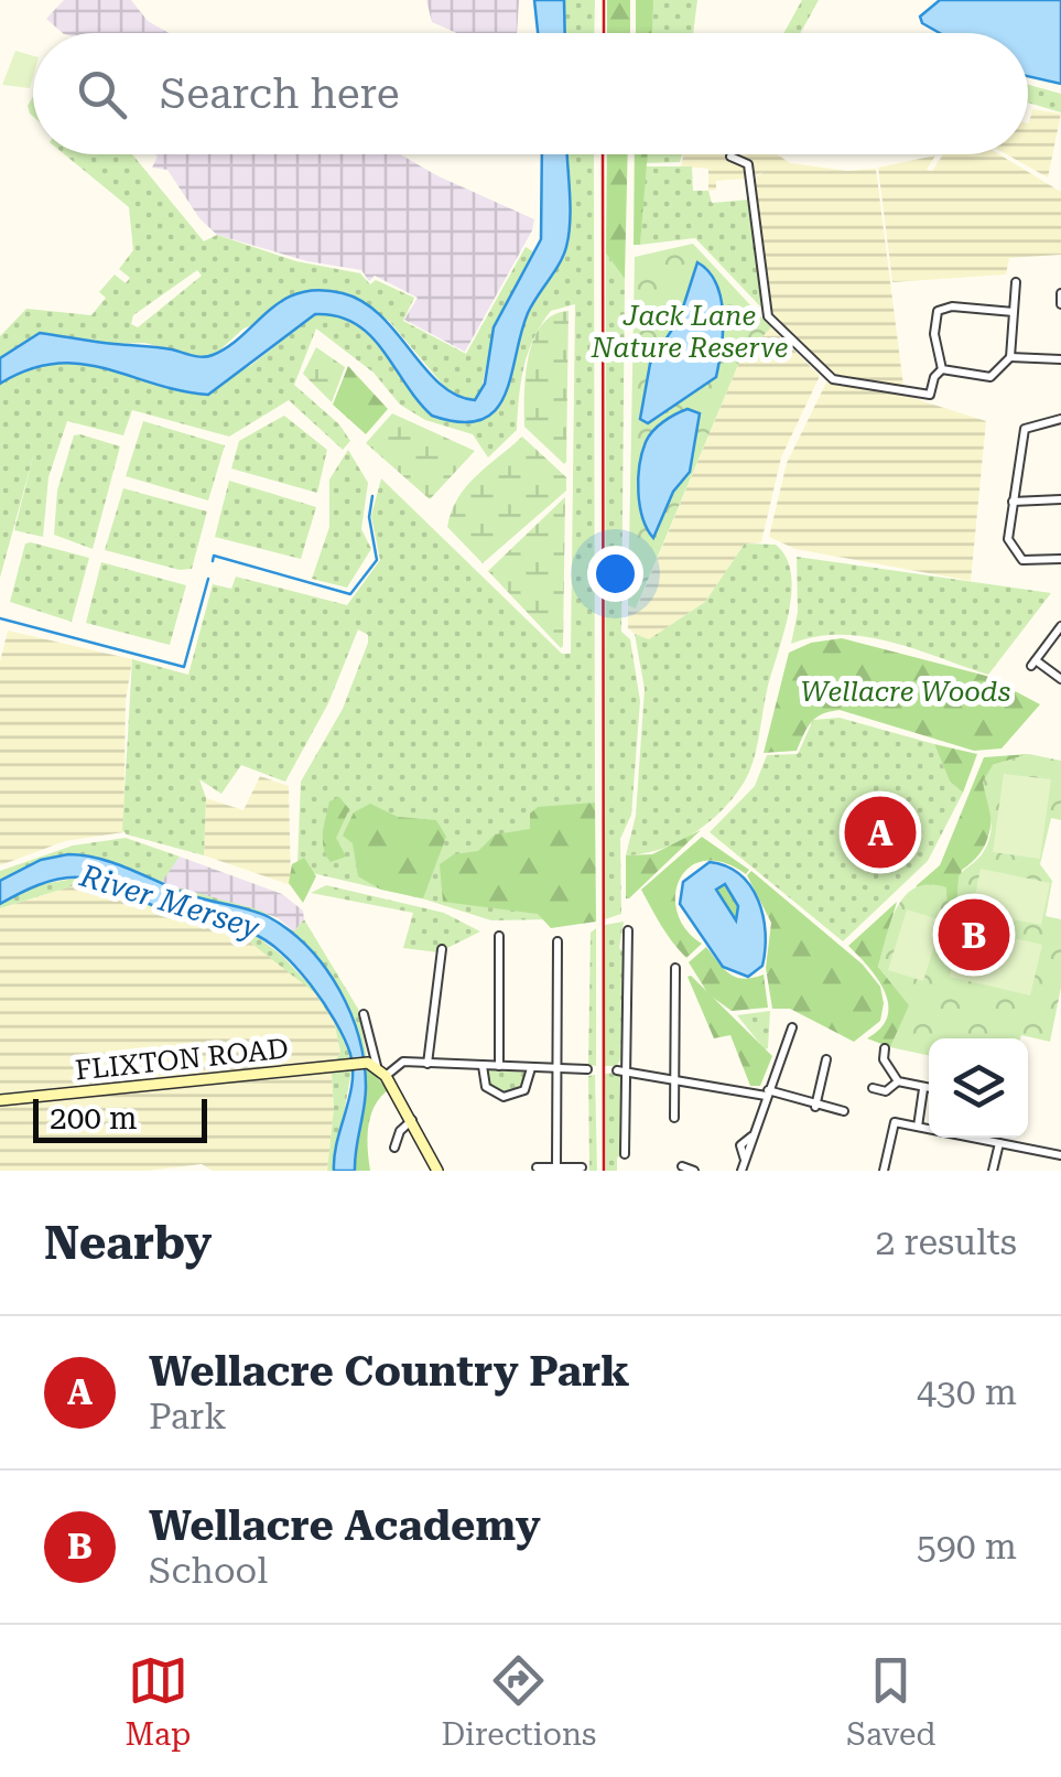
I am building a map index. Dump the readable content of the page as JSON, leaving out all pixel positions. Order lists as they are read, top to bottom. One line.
{"streets":{"main road":["FLIXTON ROAD"]},"water":["River Mersey"],"parks":["Jack Lane Nature Reserve","Wellacre Woods"],"scale_bar":"200 m","page":{"search":"Search here","pins":["A","B"],"scale":"200 m","heading":["Nearby","2 results"],"list":[{"mark":"A","name":"Wellacre Country Park","note":"Park","value":"430 m"},{"mark":"B","name":"Wellacre Academy","note":"School","value":"590 m"}],"nav":["Map","Directions","Saved"]}}
